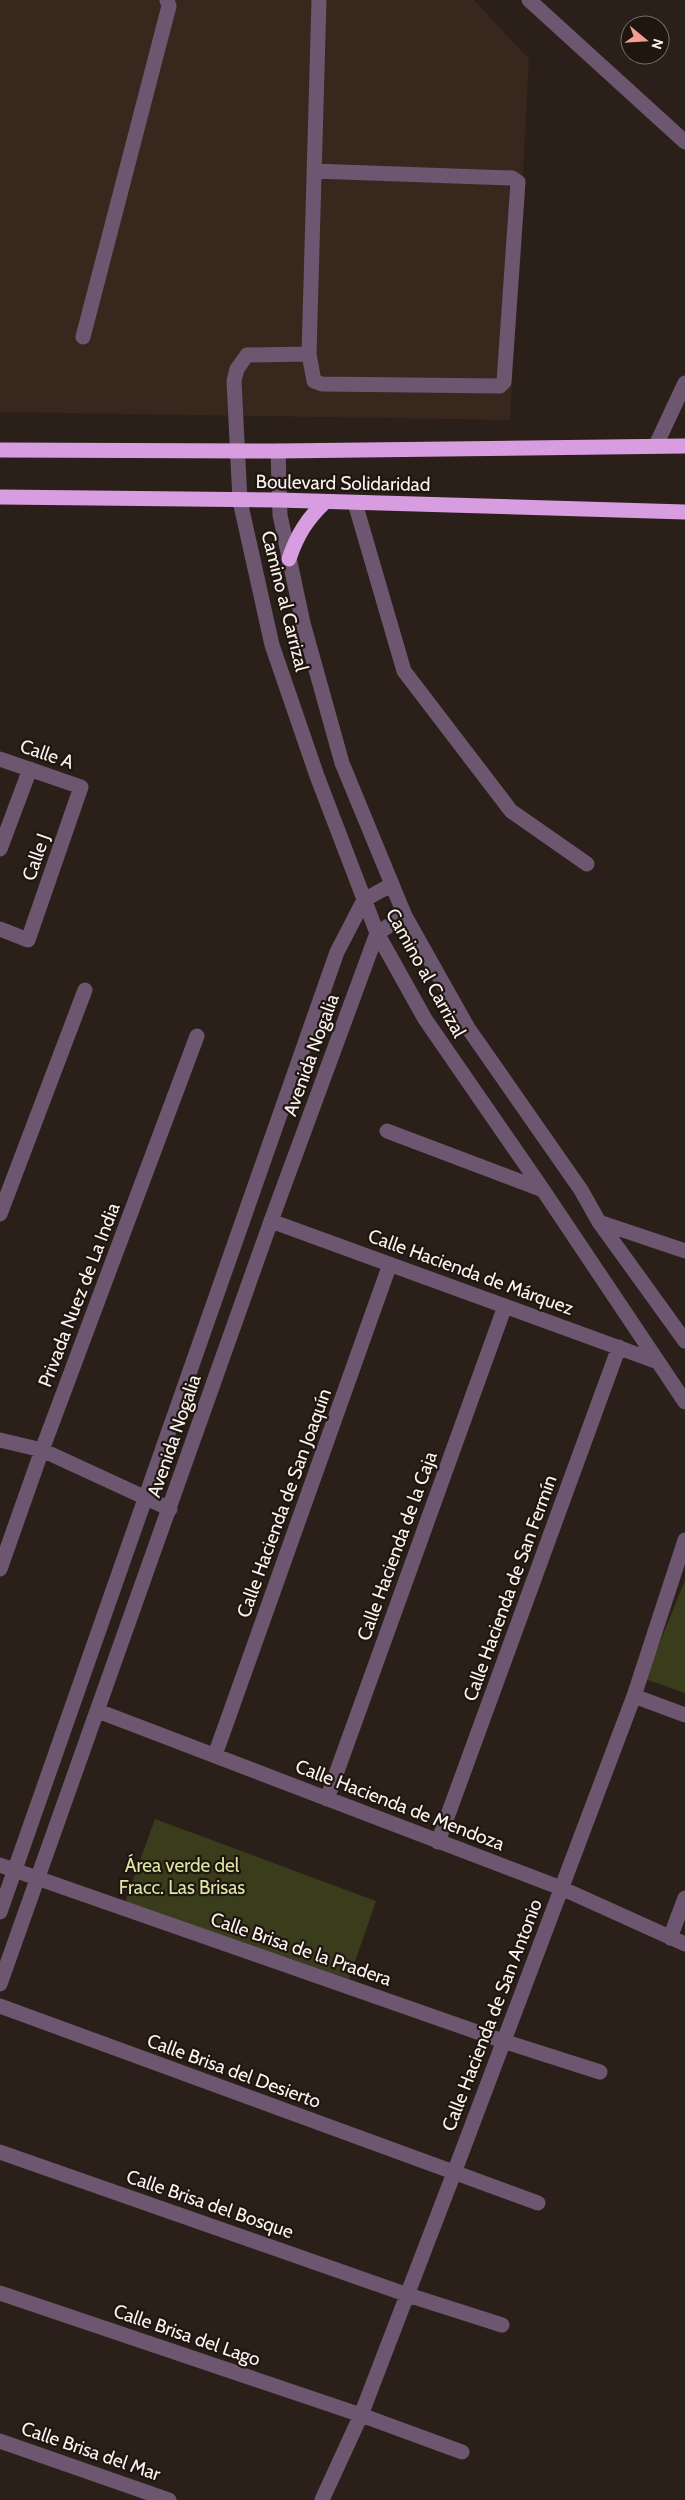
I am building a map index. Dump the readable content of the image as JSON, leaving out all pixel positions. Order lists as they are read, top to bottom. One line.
{"streets":{"highway":["Boulevard Solidaridad"],"street":["Camino al Carrizal","Calle A","Calle J","Avenida Nogalia","Calle Hacienda de Márquez","Privada Nuez de La India","Calle Hacienda de San Joaquín","Calle Hacienda de la Caja","Calle Hacienda de San Fermín","Calle Hacienda de Mendoza","Calle Brisa de la Pradera","Calle Hacienda de San Antonio","Calle Brisa del Desierto","Calle Brisa del Bosque","Calle Brisa del Lago","Calle Brisa del Mar"]},"crossings":[["Boulevard Solidaridad","Camino al Carrizal"],["Camino al Carrizal","Avenida Nogalia"],["Camino al Carrizal","Calle Hacienda de Márquez"],["Calle A","Calle J"],["Avenida Nogalia","Calle Hacienda de Márquez"],["Avenida Nogalia","Calle Hacienda de Mendoza"],["Avenida Nogalia","Calle Brisa de la Pradera"],["Calle Hacienda de Márquez","Calle Hacienda de San Joaquín"],["Calle Hacienda de Márquez","Calle Hacienda de la Caja"],["Calle Hacienda de Márquez","Calle Hacienda de San Fermín"],["Calle Hacienda de San Joaquín","Calle Hacienda de Mendoza"],["Calle Hacienda de la Caja","Calle Hacienda de Mendoza"],["Calle Hacienda de San Fermín","Calle Hacienda de Mendoza"],["Calle Hacienda de Mendoza","Calle Hacienda de San Antonio"],["Calle Brisa de la Pradera","Calle Hacienda de San Antonio"],["Calle Hacienda de San Antonio","Calle Brisa del Desierto"],["Calle Hacienda de San Antonio","Calle Brisa del Bosque"],["Calle Hacienda de San Antonio","Calle Brisa del Lago"]],"parks":["Área verde del Fracc. Las Brisas"],"north":"right"}
